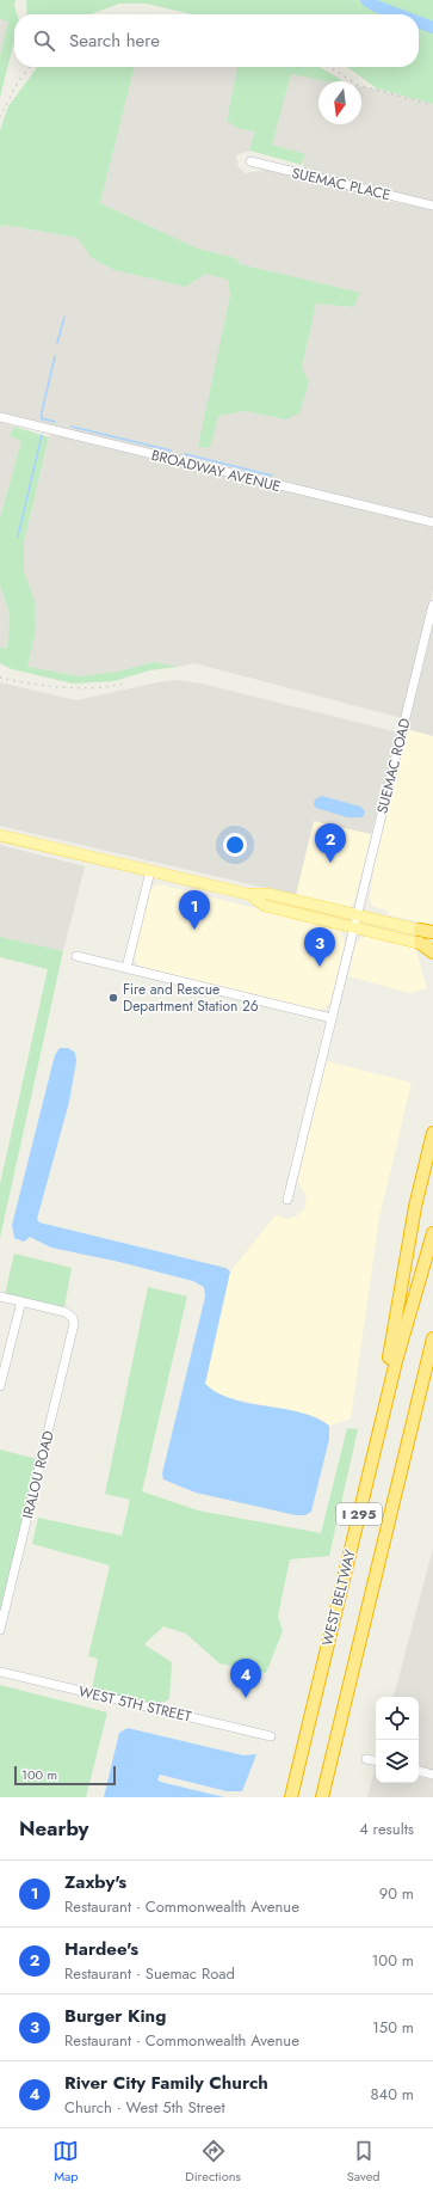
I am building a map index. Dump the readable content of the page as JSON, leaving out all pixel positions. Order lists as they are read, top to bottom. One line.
{"streets":{"highway":["I 295","WEST BELTWAY"],"street":["SUEMAC PLACE","BROADWAY AVENUE","SUEMAC ROAD","IRALOU ROAD","WEST 5TH STREET"]},"places":["Fire and Rescue Department Station 26"],"scale_bar":"100 m","north":"bottom","page":{"search":"Search here","pins":["2","1","3","4"],"scale":"100 m","heading":["Nearby","4 results"],"list":[{"mark":"1","name":"Zaxby's","note":"Restaurant · Commonwealth Avenue","value":"90 m"},{"mark":"2","name":"Hardee's","note":"Restaurant · Suemac Road","value":"100 m"},{"mark":"3","name":"Burger King","note":"Restaurant · Commonwealth Avenue","value":"150 m"},{"mark":"4","name":"River City Family Church","note":"Church · West 5th Street","value":"840 m"}],"nav":["Map","Directions","Saved"]}}
